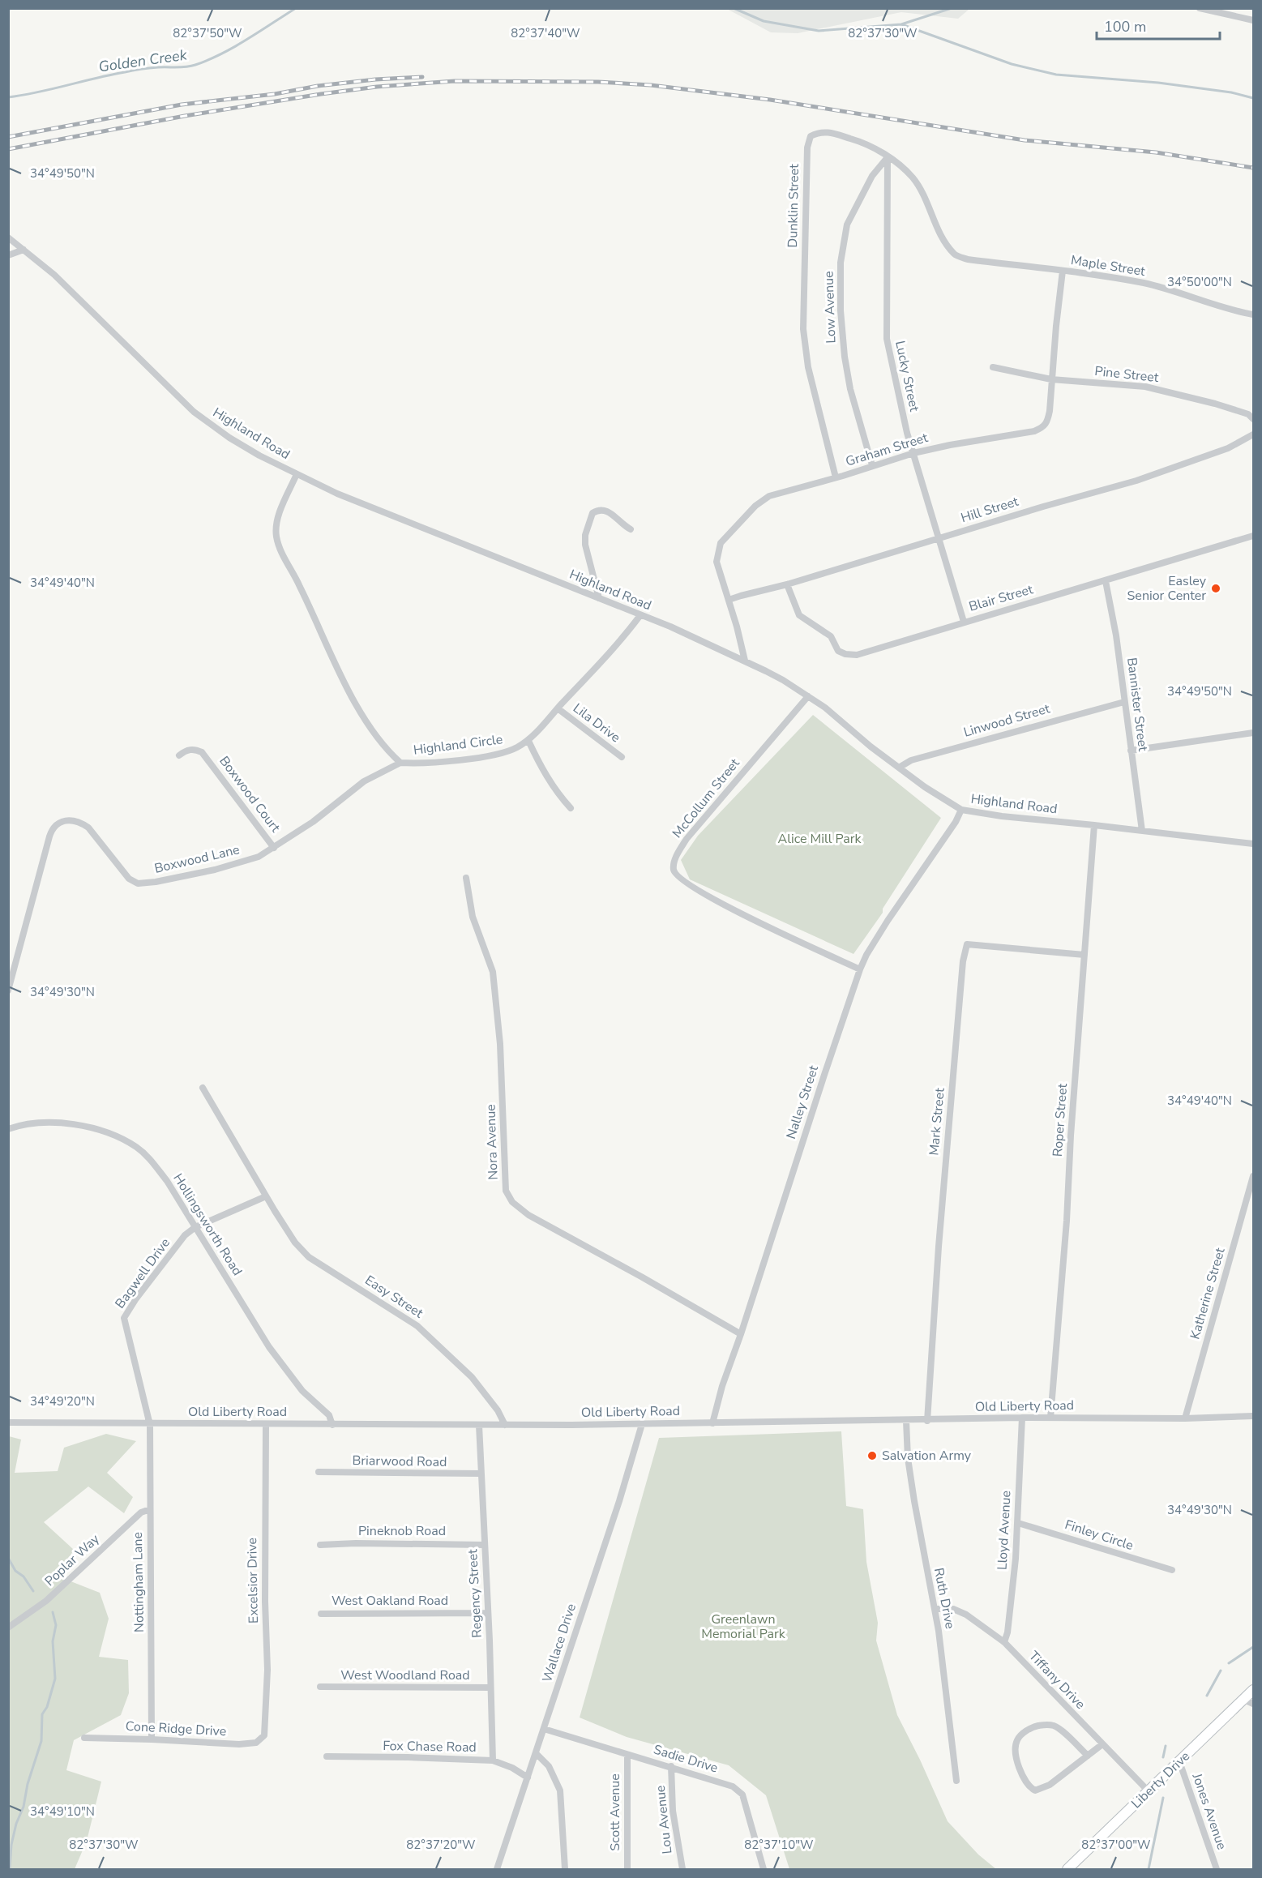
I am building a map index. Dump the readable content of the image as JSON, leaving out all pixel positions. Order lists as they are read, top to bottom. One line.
{"streets":{"main road":["Liberty Drive"],"street":["Dunklin Street","Maple Street","Low Avenue","Pine Street","Lucky Street","Highland Road","Graham Street","Hill Street","Blair Street","Bannister Street","Linwood Street","Lila Drive","Highland Circle","Boxwood Court","McCollum Street","Boxwood Lane","Nalley Street","Roper Street","Mark Street","Nora Avenue","Hollingsworth Road","Bagwell Drive","Katherine Street","Easy Street","Old Liberty Road","Briarwood Road","Lloyd Avenue","Pineknob Road","Finley Circle","Poplar Way","Excelsior Drive","Nottingham Lane","Regency Street","Ruth Drive","West Oakland Road","Wallace Drive","West Woodland Road","Tiffany Drive","Cone Ridge Drive","Fox Chase Road","Sadie Drive","Jones Avenue","Scott Avenue","Lou Avenue"]},"crossings":[["Dunklin Street","Maple Street"],["Dunklin Street","Low Avenue"],["Dunklin Street","Lucky Street"],["Dunklin Street","Graham Street"],["Maple Street","Graham Street"],["Low Avenue","Lucky Street"],["Low Avenue","Graham Street"],["Pine Street","Graham Street"],["Lucky Street","Graham Street"],["Lucky Street","Hill Street"],["Lucky Street","Blair Street"],["Highland Road","Graham Street"],["Highland Road","Bannister Street"],["Highland Road","Linwood Street"],["Highland Road","Highland Circle"],["Highland Road","McCollum Street"],["Highland Road","Nalley Street"],["Highland Road","Roper Street"],["Graham Street","Hill Street"],["Hill Street","Blair Street"],["Blair Street","Bannister Street"],["Bannister Street","Linwood Street"],["Lila Drive","Highland Circle"],["Highland Circle","Boxwood Lane"],["Boxwood Court","Boxwood Lane"],["McCollum Street","Nalley Street"],["Nalley Street","Nora Avenue"],["Nalley Street","Old Liberty Road"],["Roper Street","Mark Street"],["Roper Street","Old Liberty Road"],["Mark Street","Old Liberty Road"],["Hollingsworth Road","Bagwell Drive"],["Hollingsworth Road","Old Liberty Road"],["Bagwell Drive","Old Liberty Road"],["Bagwell Drive","Nottingham Lane"],["Katherine Street","Old Liberty Road"],["Easy Street","Old Liberty Road"],["Old Liberty Road","Lloyd Avenue"],["Old Liberty Road","Excelsior Drive"],["Old Liberty Road","Nottingham Lane"],["Old Liberty Road","Regency Street"],["Old Liberty Road","Ruth Drive"],["Old Liberty Road","Wallace Drive"],["Briarwood Road","Regency Street"],["Lloyd Avenue","Finley Circle"],["Lloyd Avenue","Tiffany Drive"],["Pineknob Road","Regency Street"],["Poplar Way","Nottingham Lane"],["Excelsior Drive","Cone Ridge Drive"],["Nottingham Lane","Cone Ridge Drive"],["Regency Street","West Oakland Road"],["Regency Street","West Woodland Road"],["Regency Street","Fox Chase Road"],["Ruth Drive","Tiffany Drive"],["Wallace Drive","Fox Chase Road"],["Wallace Drive","Sadie Drive"],["Tiffany Drive","Liberty Drive"],["Sadie Drive","Scott Avenue"],["Sadie Drive","Lou Avenue"],["Liberty Drive","Jones Avenue"]],"water":["Golden Creek"],"parks":["Alice Mill Park","Greenlawn Memorial Park"],"places":["Easley Senior Center","Salvation Army"],"scale_bar":"100 m","coordinates":["82°37'50\"W","82°37'40\"W","82°37'30\"W","34°49'50\"N","34°50'00\"N","34°49'40\"N","34°49'30\"N","34°49'20\"N","34°49'10\"N","82°37'20\"W","82°37'10\"W","82°37'00\"W"]}
